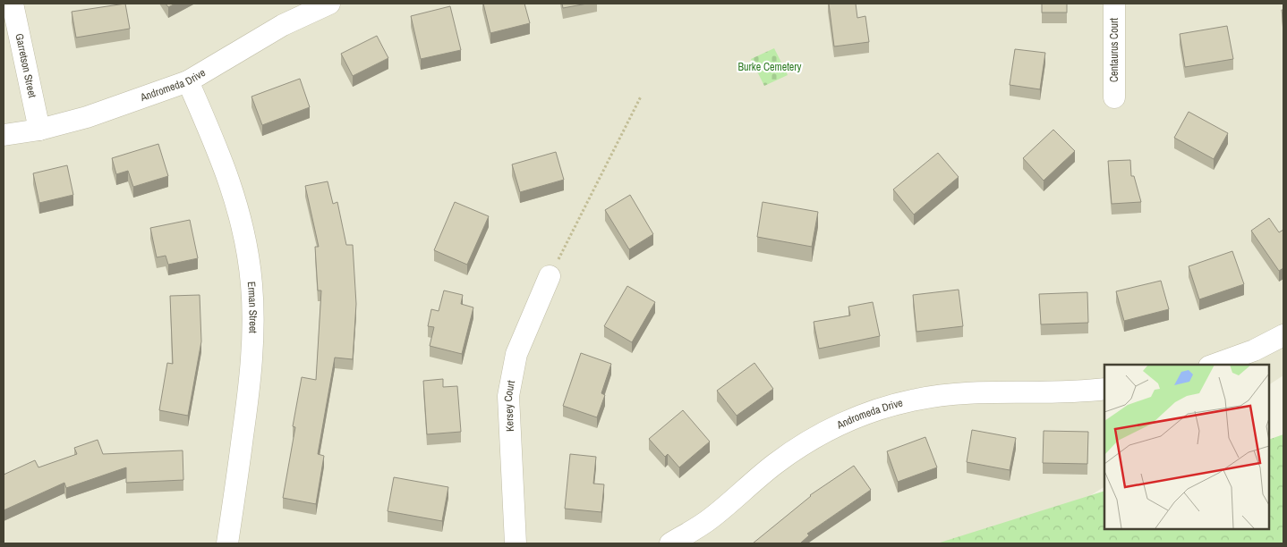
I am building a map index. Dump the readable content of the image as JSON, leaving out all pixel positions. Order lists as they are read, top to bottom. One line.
{"streets":{"street":["Centaurus Court","Garretson Street","Andromeda Drive","Erman Street","Kersey Court"]},"crossings":[["Garretson Street","Andromeda Drive"],["Andromeda Drive","Erman Street"]],"parks":["Burke Cemetery"]}
